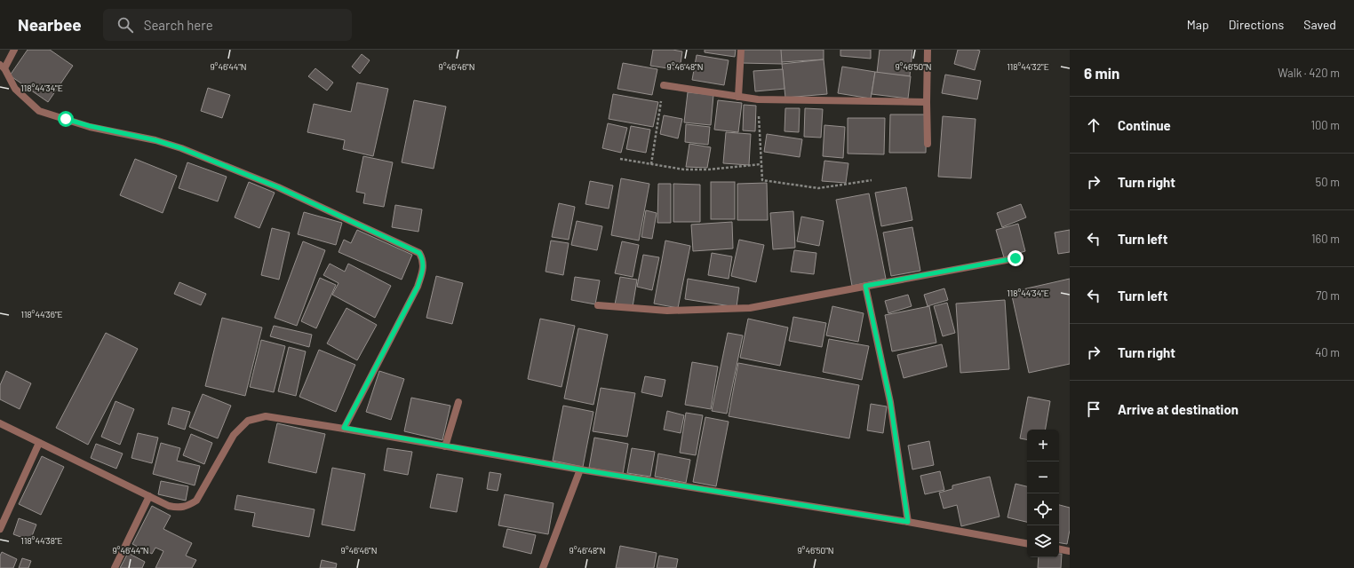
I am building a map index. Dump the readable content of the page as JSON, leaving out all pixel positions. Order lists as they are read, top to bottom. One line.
{"page":{"header":"Nearbee","search":"Search here","nav":["Map","Directions","Saved"],"heading":["6 min","Walk · 420 m"],"list":[["Continue","100 m"],["Turn right","50 m"],["Turn left","160 m"],["Turn left","70 m"],["Turn right","40 m"],"Arrive at destination"],"map_buttons":["+","−"]},"coordinates":["118°44'32\"E","9°46'46\"N","9°46'50\"N","9°46'44\"N","9°46'48\"N","118°44'34\"E","118°44'36\"E","118°44'38\"E"]}
